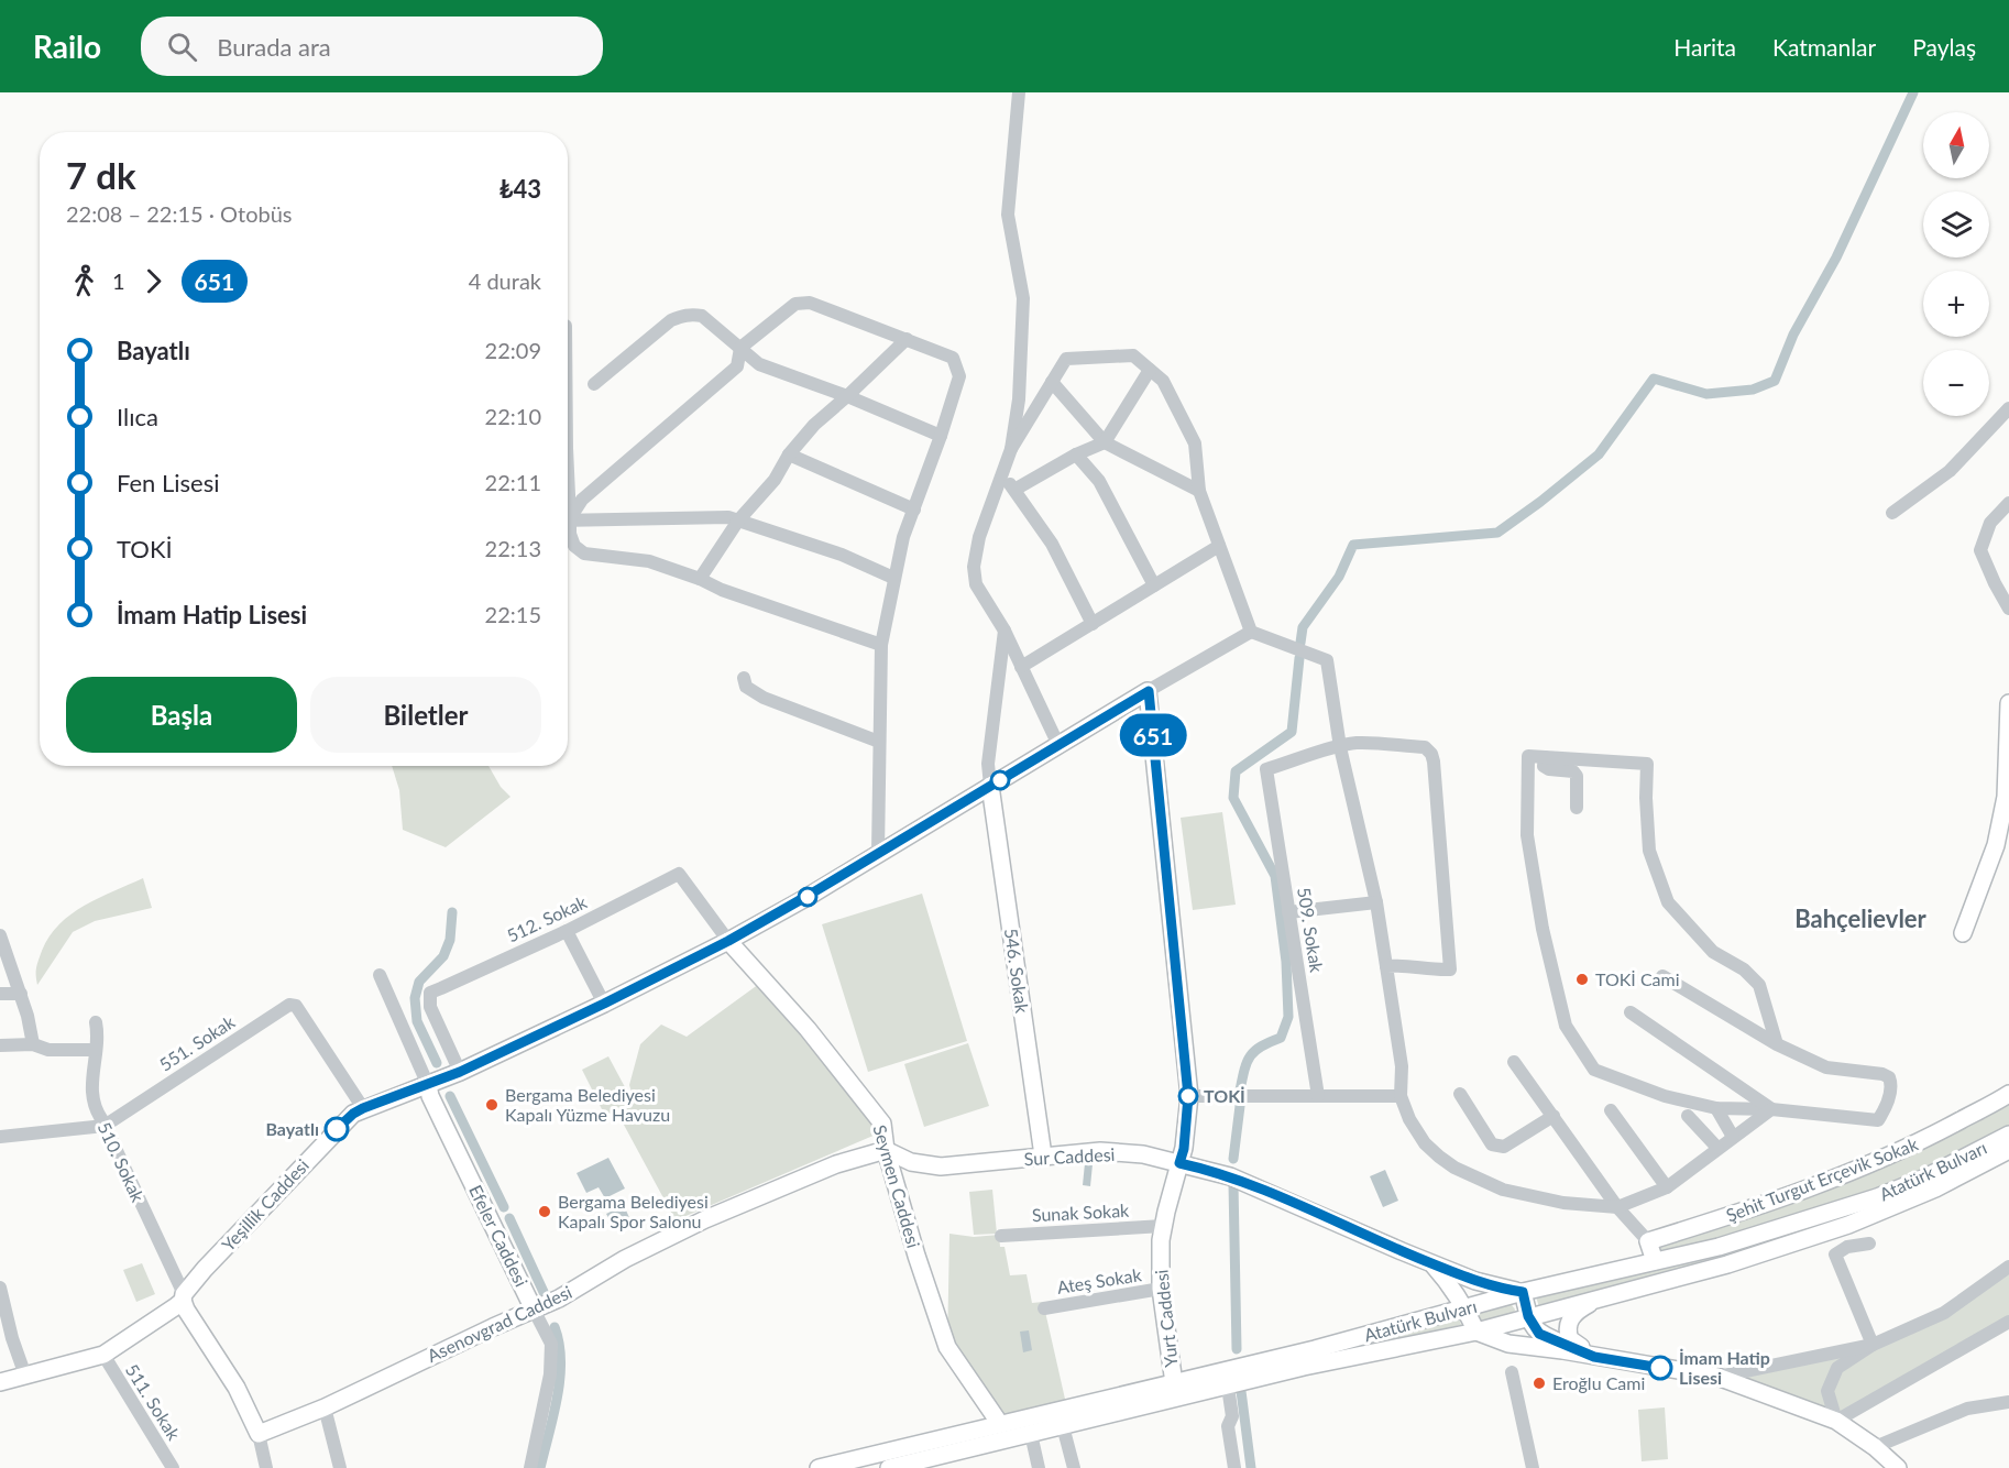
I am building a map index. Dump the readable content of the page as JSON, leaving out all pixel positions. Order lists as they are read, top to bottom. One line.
{"streets":{"main road":["546. Sokak","Sur Caddesi","510. Sokak","Atatürk Bulvarı","Şehit Turgut Erçevik Sokak","Seymen Caddesi","Yeşillik Caddesi","Efeler Caddesi","Yurt Caddesi","Asenovgrad Caddesi"],"street":["512. Sokak","509. Sokak","551. Sokak","Sunak Sokak","Ateş Sokak","511. Sokak"]},"crossings":[["512. Sokak","Seymen Caddesi"],["512. Sokak","Yeşillik Caddesi"],["546. Sokak","Sur Caddesi"],["546. Sokak","Yeşillik Caddesi"],["551. Sokak","510. Sokak"],["551. Sokak","Yeşillik Caddesi"],["Sur Caddesi","Atatürk Bulvarı"],["Sur Caddesi","Seymen Caddesi"],["Sur Caddesi","Yurt Caddesi"],["Sur Caddesi","Asenovgrad Caddesi"],["510. Sokak","Yeşillik Caddesi"],["510. Sokak","Asenovgrad Caddesi"],["Atatürk Bulvarı","Seymen Caddesi"],["Atatürk Bulvarı","Yurt Caddesi"],["Seymen Caddesi","Yeşillik Caddesi"],["Seymen Caddesi","Asenovgrad Caddesi"],["Yeşillik Caddesi","Efeler Caddesi"],["Yeşillik Caddesi","511. Sokak"],["Sunak Sokak","Yurt Caddesi"],["Efeler Caddesi","Asenovgrad Caddesi"],["Ateş Sokak","Yurt Caddesi"]],"districts":["Bahçelievler"],"places":["TOKİ Cami","TOKİ","Bergama Belediyesi Kapalı Yüzme Havuzu","Bayatlı","Bergama Belediyesi Kapalı Spor Salonu","İmam Hatip Lisesi","Eroğlu Cami"],"lines":["bus line 651"],"north":"top","page":{"header":"Railo","search":"Burada ara","nav":["Harita","Katmanlar","Paylaş"],"on_map":"651","map_buttons":["+","−"],"heading":["7 dk","22:08 – 22:15 · Otobüs","₺43"],"legs":["1","651","4 durak"],"list":[{"name":"Bayatlı","value":"22:09"},{"name":"Ilıca","value":"22:10"},{"name":"Fen Lisesi","value":"22:11"},{"name":"TOKİ","value":"22:13"},{"name":"İmam Hatip Lisesi","value":"22:15"}],"buttons":["Başla","Biletler"]}}
